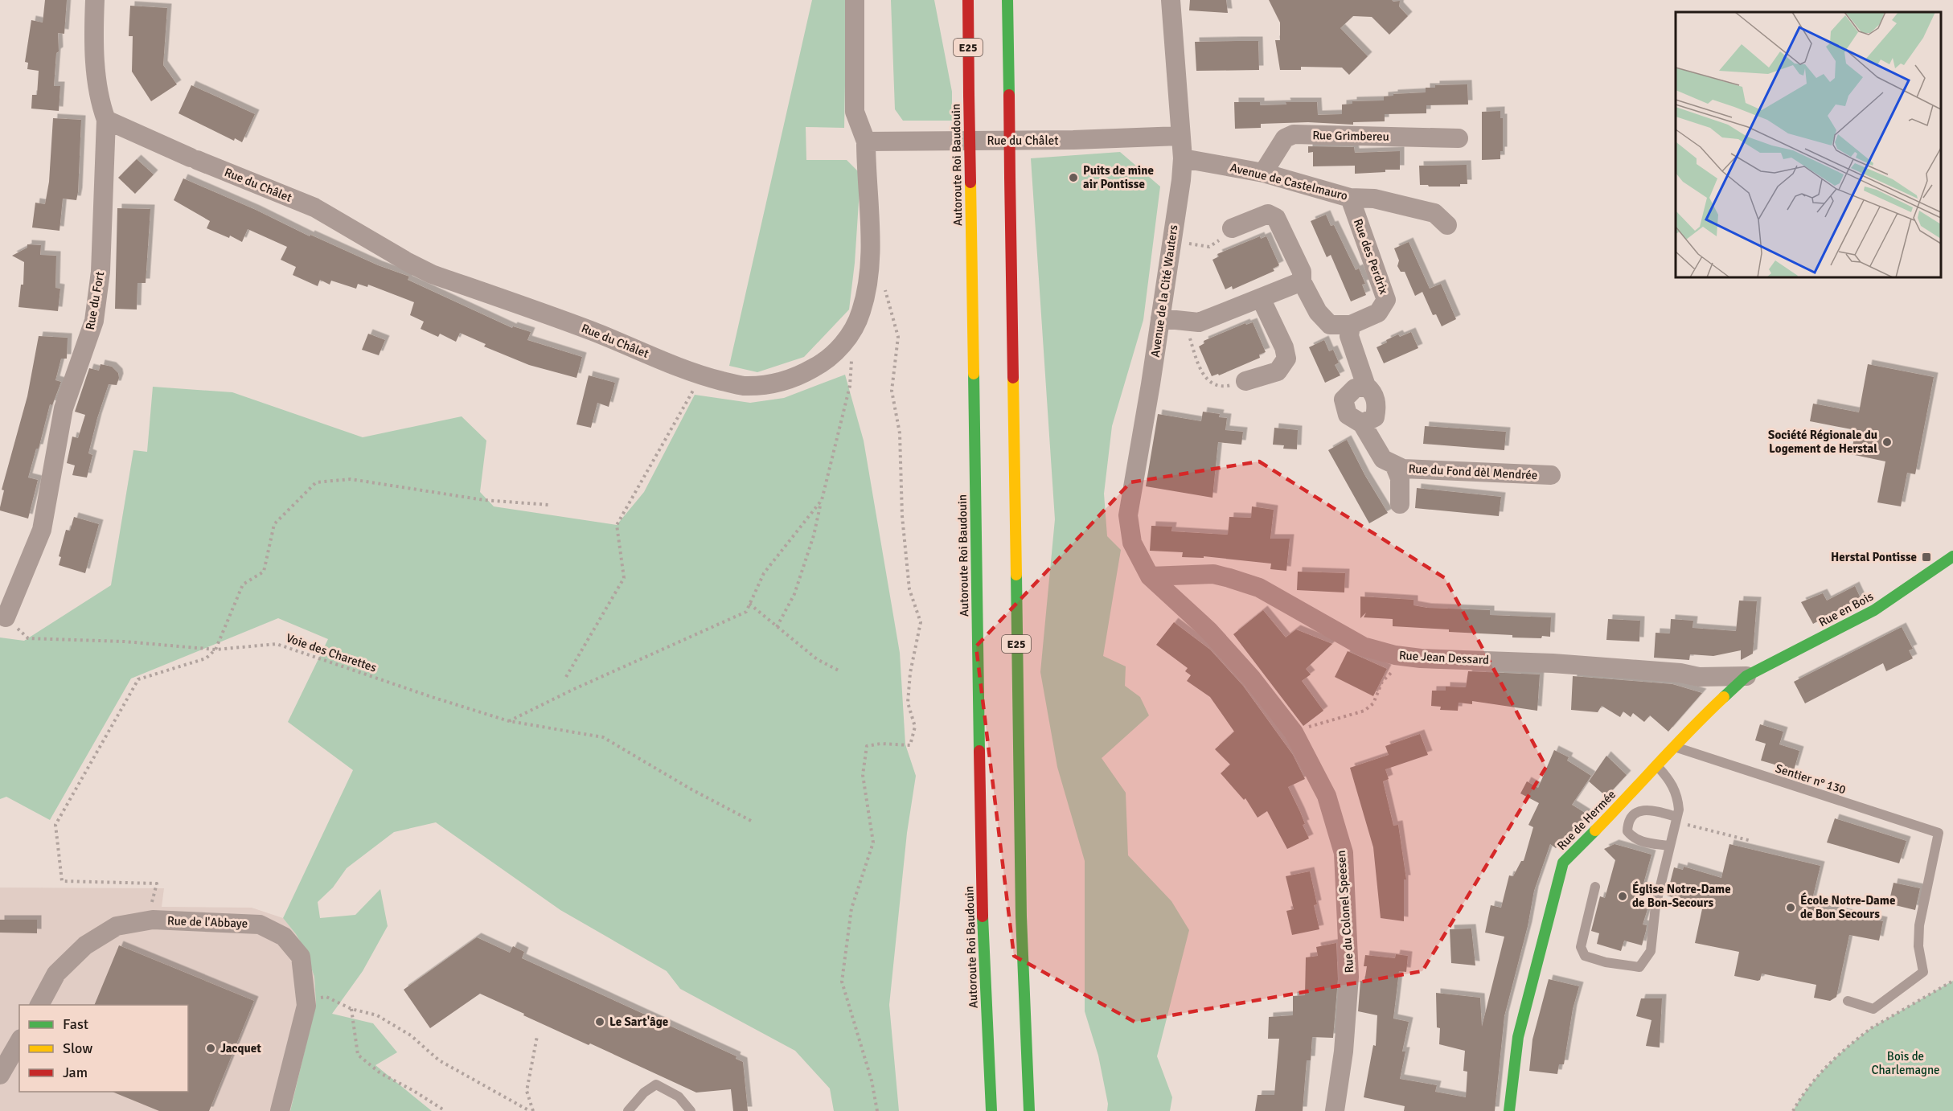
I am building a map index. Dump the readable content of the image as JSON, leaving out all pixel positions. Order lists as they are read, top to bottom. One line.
{"streets":{"main road":["E25","Autoroute Roi Baudouin","Rue en Bois","Rue de Hermée"],"street":["Rue Grimbereu","Rue du Châlet","Avenue de Castelmauro","Rue des Perdrix","Avenue de la Cité Wauters","Rue du Fort","Rue du Fond dèl Mendrée","Rue Jean Dessard","Rue du Colonel Speesen","Rue de l'Abbaye"],"lane":["Sentier n° 130"],"path":["Voie des Charettes"]},"crossings":[["Rue Grimbereu","Avenue de Castelmauro"],["Rue du Châlet","Avenue de la Cité Wauters"],["Rue du Châlet","Rue du Fort"],["Avenue de Castelmauro","Rue des Perdrix"],["Avenue de Castelmauro","Avenue de la Cité Wauters"],["Avenue de la Cité Wauters","Rue Jean Dessard"],["Avenue de la Cité Wauters","Rue du Colonel Speesen"],["Rue du Fort","Voie des Charettes"],["Rue en Bois","Rue Jean Dessard"],["Rue en Bois","Rue de Hermée"],["Rue Jean Dessard","Rue de Hermée"],["Rue Jean Dessard","Rue du Colonel Speesen"],["Sentier n° 130","Rue de Hermée"]],"parks":["Bois de Charlemagne"],"places":{"other":["Puits de mine air Pontisse","Société Régionale du Logement de Herstal","Église Notre-Dame de Bon-Secours","École Notre-Dame de Bon Secours","Le Sart'âge","Jacquet"],"transit":["Herstal Pontisse"]},"legend":["Fast","Slow","Jam"]}
